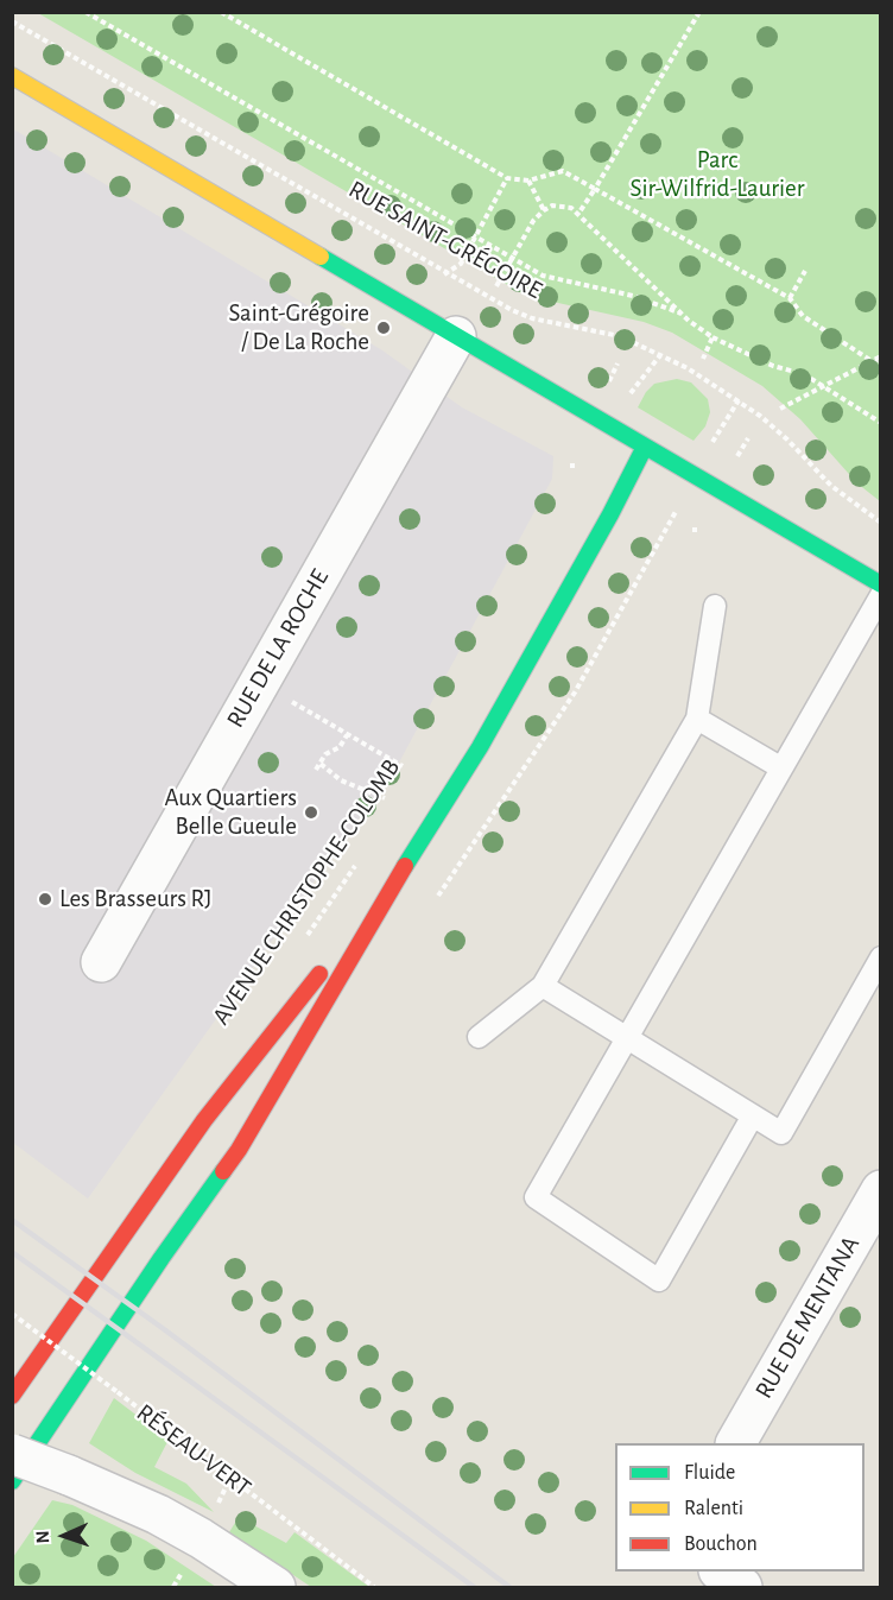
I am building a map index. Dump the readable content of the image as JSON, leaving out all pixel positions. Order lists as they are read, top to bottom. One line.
{"streets":{"main road":["AVENUE CHRISTOPHE-COLOMB"],"street":["RUE DE LA ROCHE","RUE DE MENTANA"],"path":["RUE SAINT-GRÉGOIRE","RÉSEAU-VERT"]},"parks":["Parc Sir-Wilfrid-Laurier"],"places":["Saint-Grégoire / De La Roche","Aux Quartiers Belle Gueule","Les Brasseurs RJ"],"legend":["Fluide","Ralenti","Bouchon"],"north":"left"}
